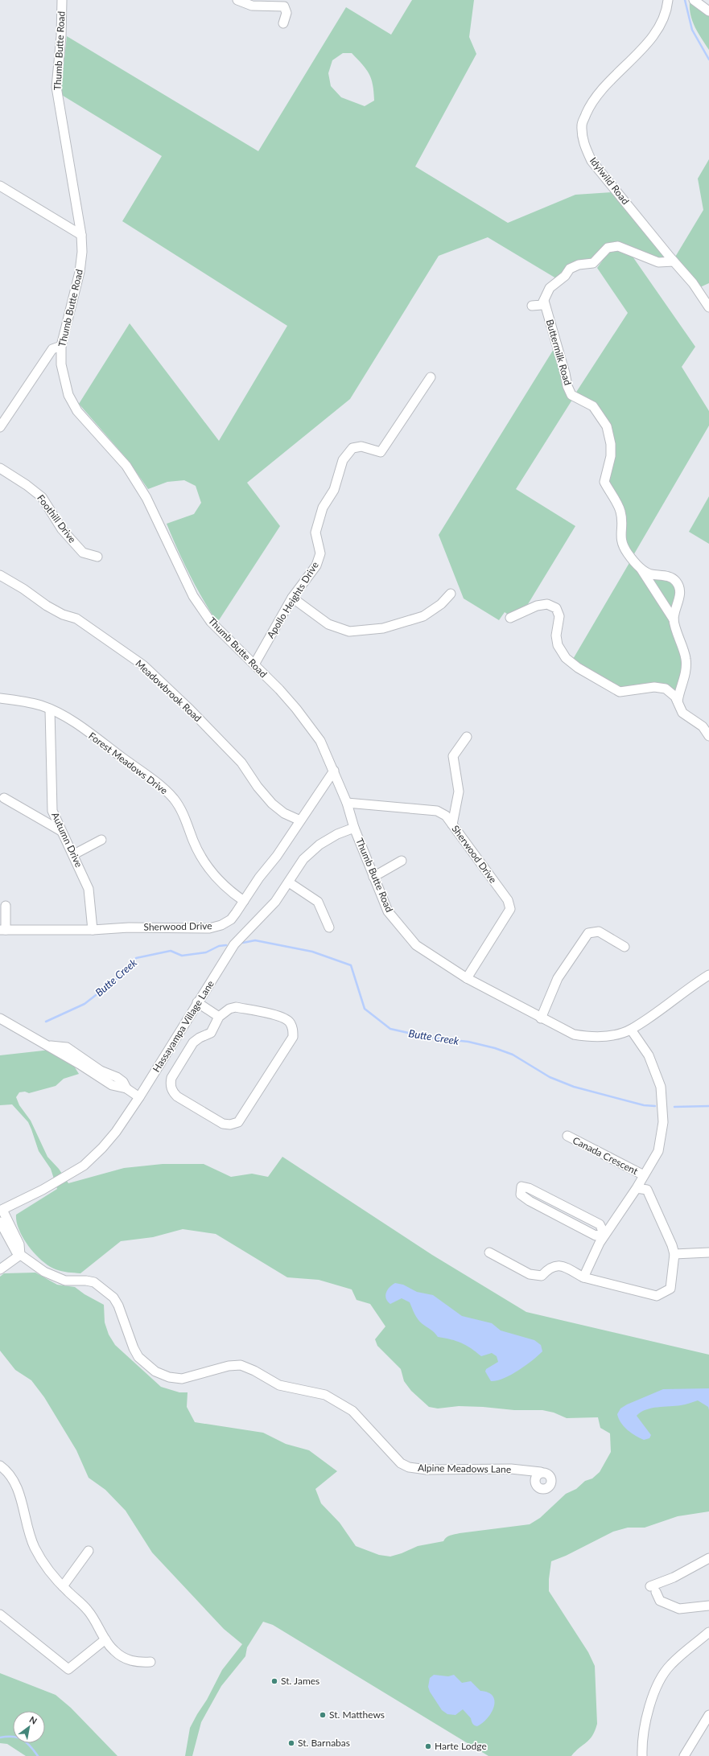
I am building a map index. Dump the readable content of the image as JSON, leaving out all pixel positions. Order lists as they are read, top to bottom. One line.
{"streets":{"street":["Thumb Butte Road","Idylwild Road","Buttermilk Road","Foothill Drive","Apollo Heights Drive","Meadowbrook Road","Forest Meadows Drive","Autumn Drive","Sherwood Drive","Hassayampa Village Lane","Canada Crescent","Alpine Meadows Lane"]},"crossings":[["Thumb Butte Road","Apollo Heights Drive"],["Thumb Butte Road","Sherwood Drive"],["Thumb Butte Road","Hassayampa Village Lane"],["Meadowbrook Road","Sherwood Drive"],["Forest Meadows Drive","Autumn Drive"],["Forest Meadows Drive","Sherwood Drive"],["Autumn Drive","Sherwood Drive"],["Hassayampa Village Lane","Alpine Meadows Lane"]],"water":["Butte Creek"],"places":["St. James","St. Matthews","St. Barnabas","Harte Lodge"],"north":"top right"}
